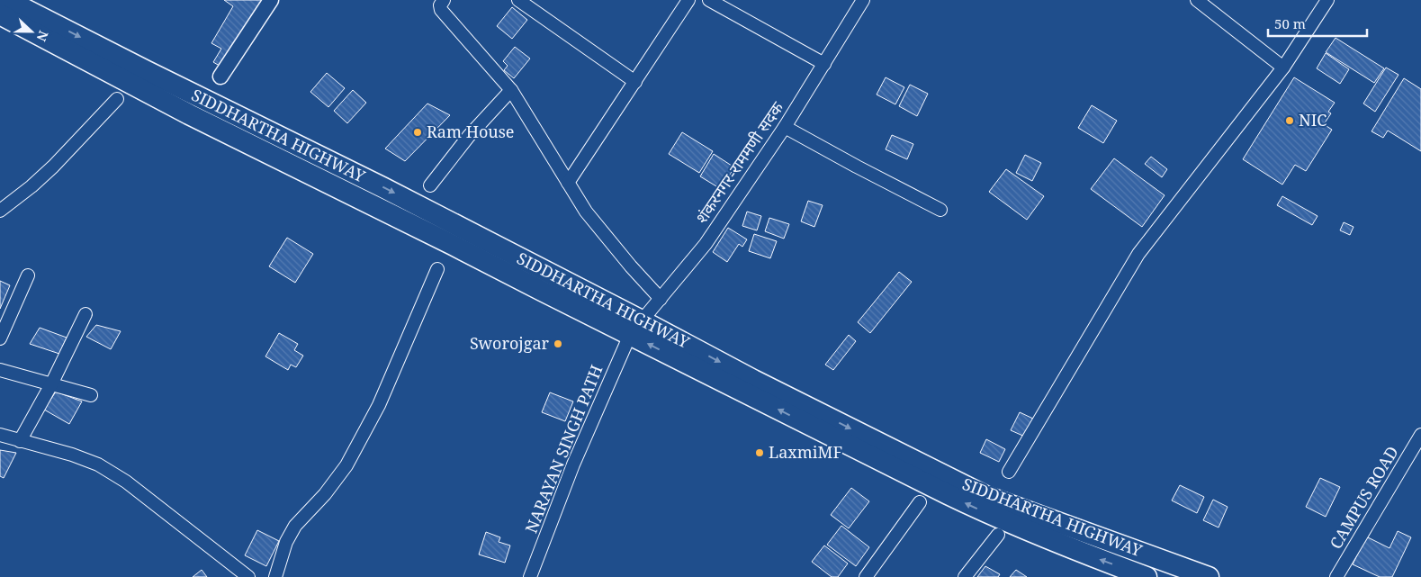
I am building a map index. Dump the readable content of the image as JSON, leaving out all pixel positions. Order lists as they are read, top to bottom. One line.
{"streets":{"highway":["SIDDHARTHA HIGHWAY"],"street":["शंकरनगर-राममणी सदक","NARAYAN SINGH PATH","CAMPUS ROAD"]},"crossings":[["SIDDHARTHA HIGHWAY","शंकरनगर-राममणी सदक"],["SIDDHARTHA HIGHWAY","NARAYAN SINGH PATH"],["शंकरनगर-राममणी सदक","NARAYAN SINGH PATH"]],"places":["NIC","Ram House","Sworojgar","LaxmiMF"],"scale_bar":"50 m","north":"right"}
